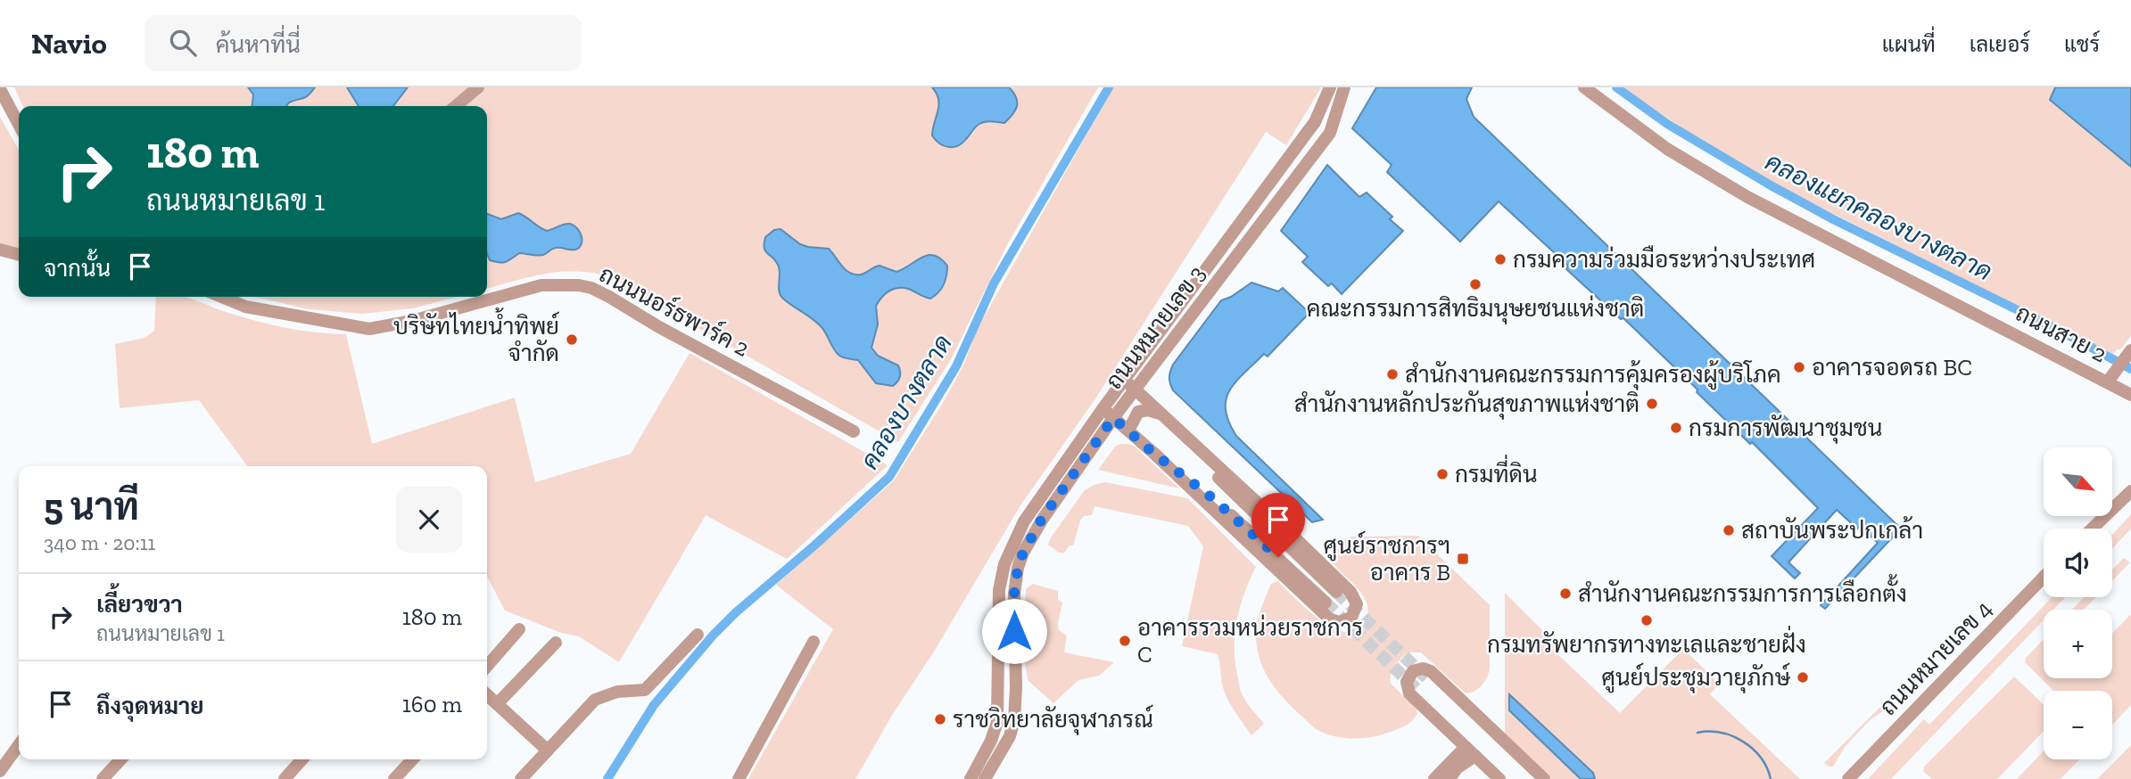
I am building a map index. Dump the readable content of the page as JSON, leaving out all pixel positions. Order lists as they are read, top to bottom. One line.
{"streets":{"street":["ถนนนอร์ธพาร์ค 2","ถนนหมายเลข 3","ถนนสาย 2","ถนนหมายเลข 4"]},"water":["คลองแยกคลองบางตลาด","คลองบางตลาด"],"places":{"other":["กรมความร่วมมือระหว่างประเทศ","คณะกรรมการสิทธิมนุษยชนแห่งชาติ","บริษัทไทยน้ำทิพย์ จำกัด","อาคารจอดรถ BC","สำนักงานคณะกรรมการคุ้มครองผู้บริโภค","สำนักงานหลักประกันสุขภาพแห่งชาติ","กรมการพัฒนาชุมชน","กรมที่ดิน","สถาบันพระปกเกล้า","สำนักงานคณะกรรมการการเลือกตั้ง","กรมทรัพยากรทางทะเลและชายฝั่ง","อาคารรวมหน่วยราชการ C","ศูนย์ประชุมวายุภักษ์","ราชวิทยาลัยจุฬาภรณ์"],"transit":["ศูนย์ราชการฯ อาคาร B"]},"north":"bottom right","page":{"header":"Navio","search":"ค้นหาที่นี่","nav":["แผนที่","เลเยอร์","แชร์"],"turn":["180 m","ถนนหมายเลข 1"],"then":"จากนั้น","map_buttons":["+","−"],"heading":["5 นาที","340 m · 20:11"],"list":[{"name":"เลี้ยวขวา","note":"ถนนหมายเลข 1","value":"180 m"},{"name":"ถึงจุดหมาย","value":"160 m"}]}}
